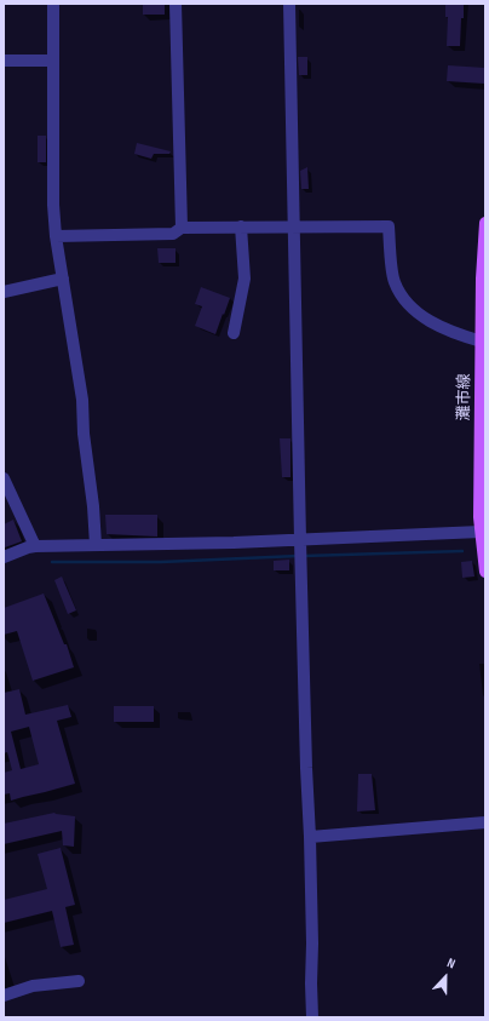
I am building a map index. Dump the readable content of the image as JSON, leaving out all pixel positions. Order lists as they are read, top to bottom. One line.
{"streets":{"main road":["灘市線"]},"north":"top"}
